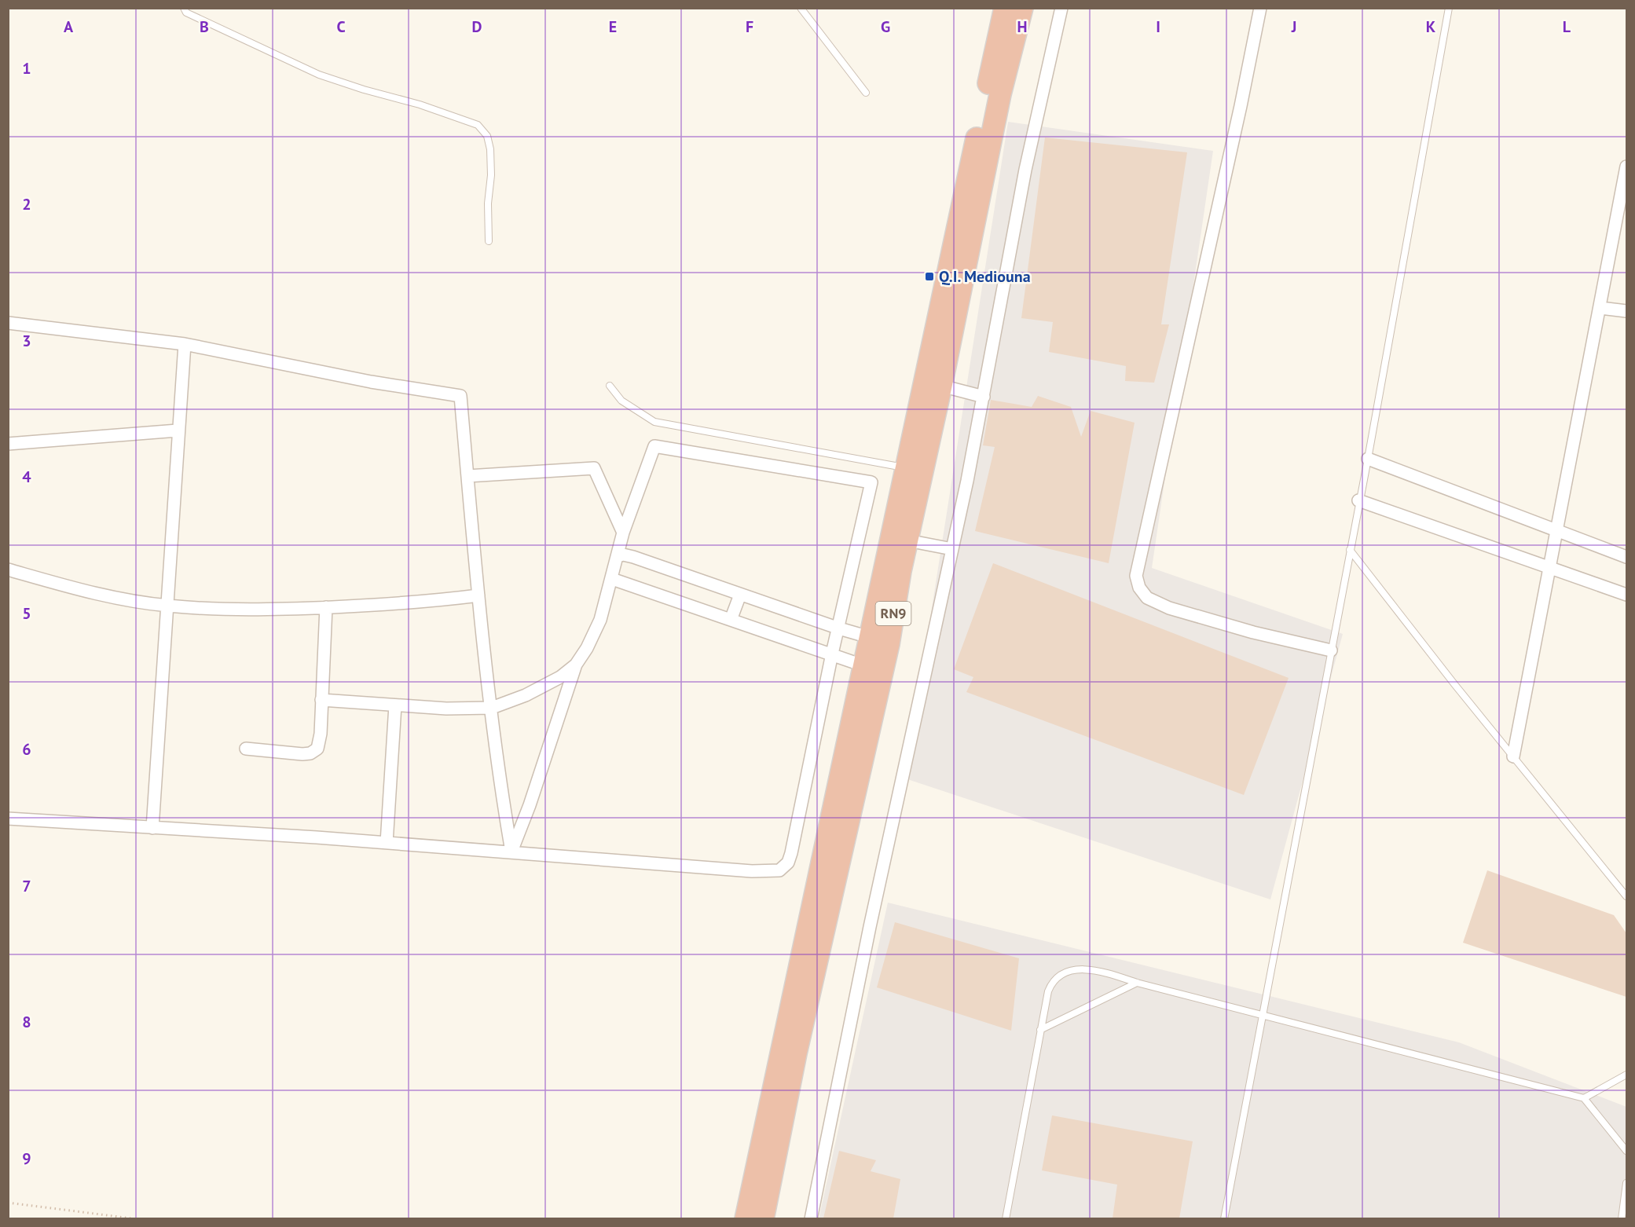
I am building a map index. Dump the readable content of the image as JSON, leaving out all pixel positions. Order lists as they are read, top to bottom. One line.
{"streets":{"highway":["RN9"]},"places":{"transit":["Q.I. Mediouna"]},"grid":{"columns":["A","B","C","D","E","F","G","H","I","J","K","L"],"rows":["1","2","3","4","5","6","7","8","9"]}}
